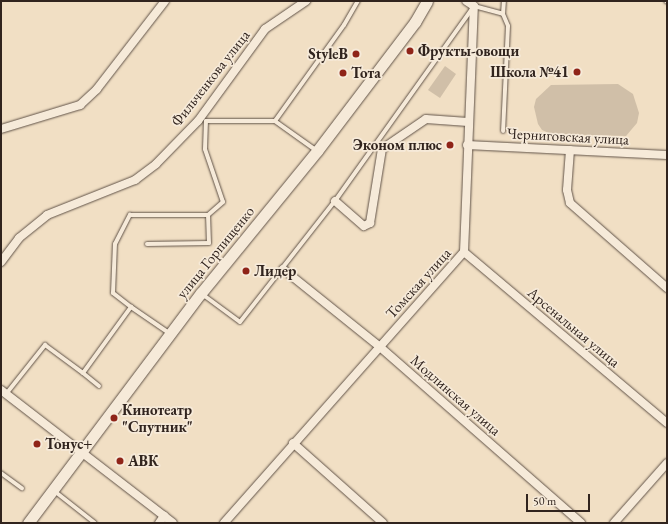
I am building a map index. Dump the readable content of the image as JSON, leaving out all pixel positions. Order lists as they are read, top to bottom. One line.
{"streets":{"main road":["улица Горпищенко"],"street":["Фильченкова улица","Черниговская улица","Томская улица","Арсенальная улица","Модлинская улица"]},"crossings":[["Черниговская улица","Томская улица"],["Томская улица","Арсенальная улица"],["Томская улица","Модлинская улица"]],"places":["Фрукты-овощи","StyleB","Школа №41","Тота","Эконом плюс","Лидер","Кинотеатр \"Спутник\"","Тонус+","АВК"],"scale_bar":"50 m"}
